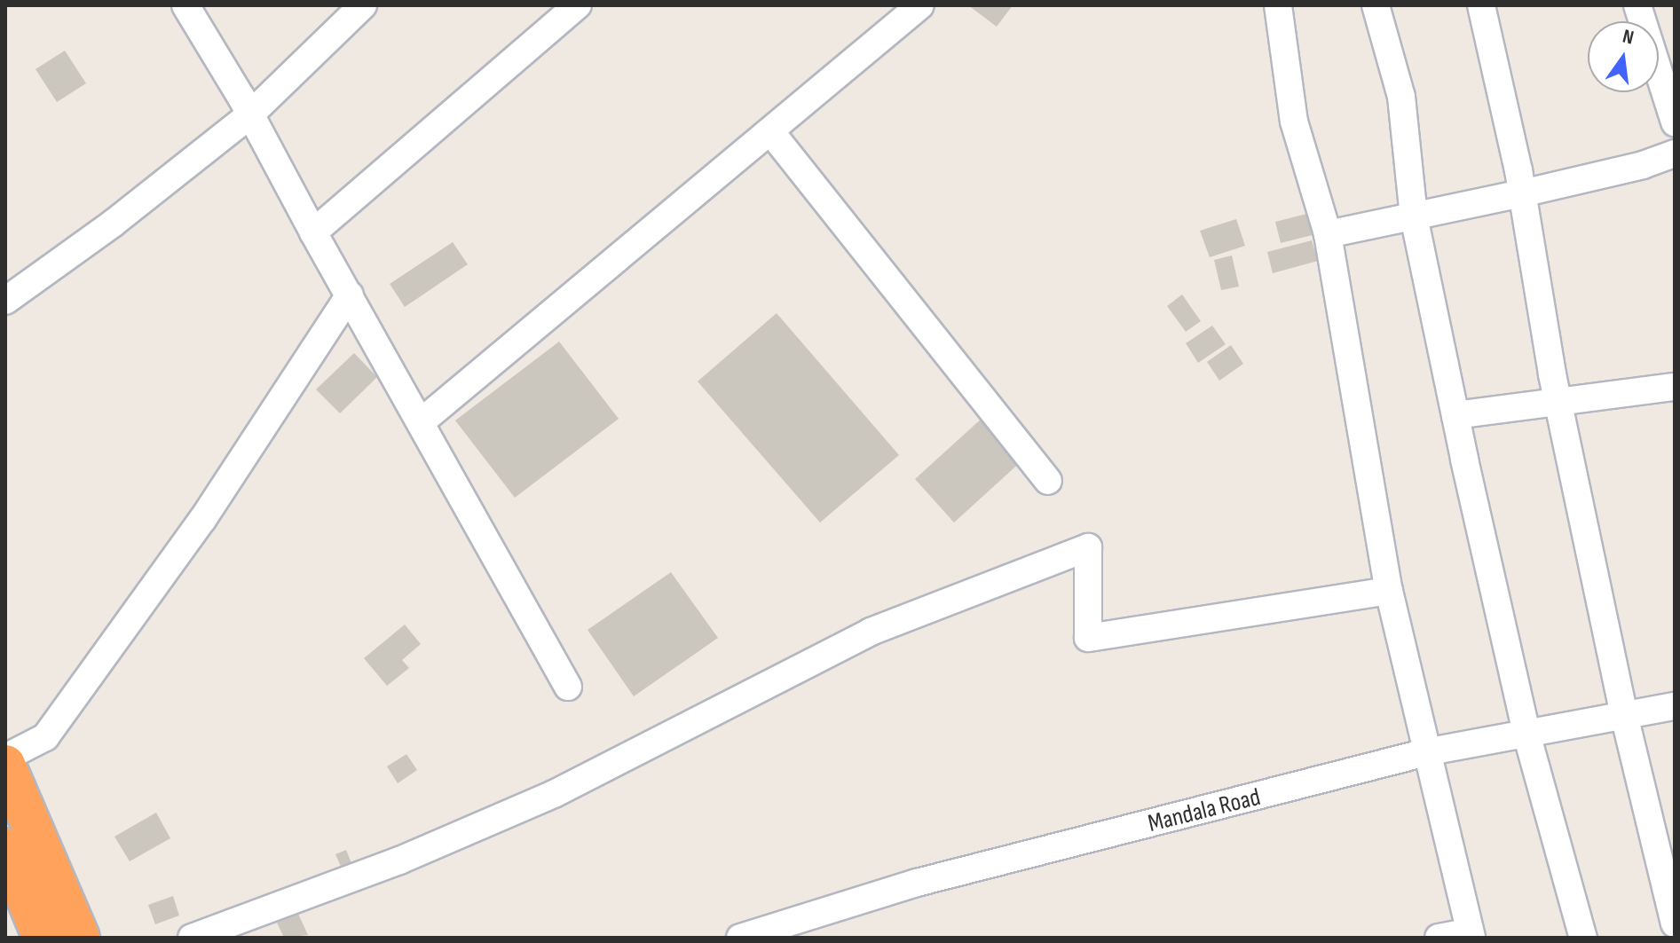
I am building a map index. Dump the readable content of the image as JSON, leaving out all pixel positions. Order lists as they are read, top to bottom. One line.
{"streets":{"street":["Mandala Road"]},"north":"top"}
